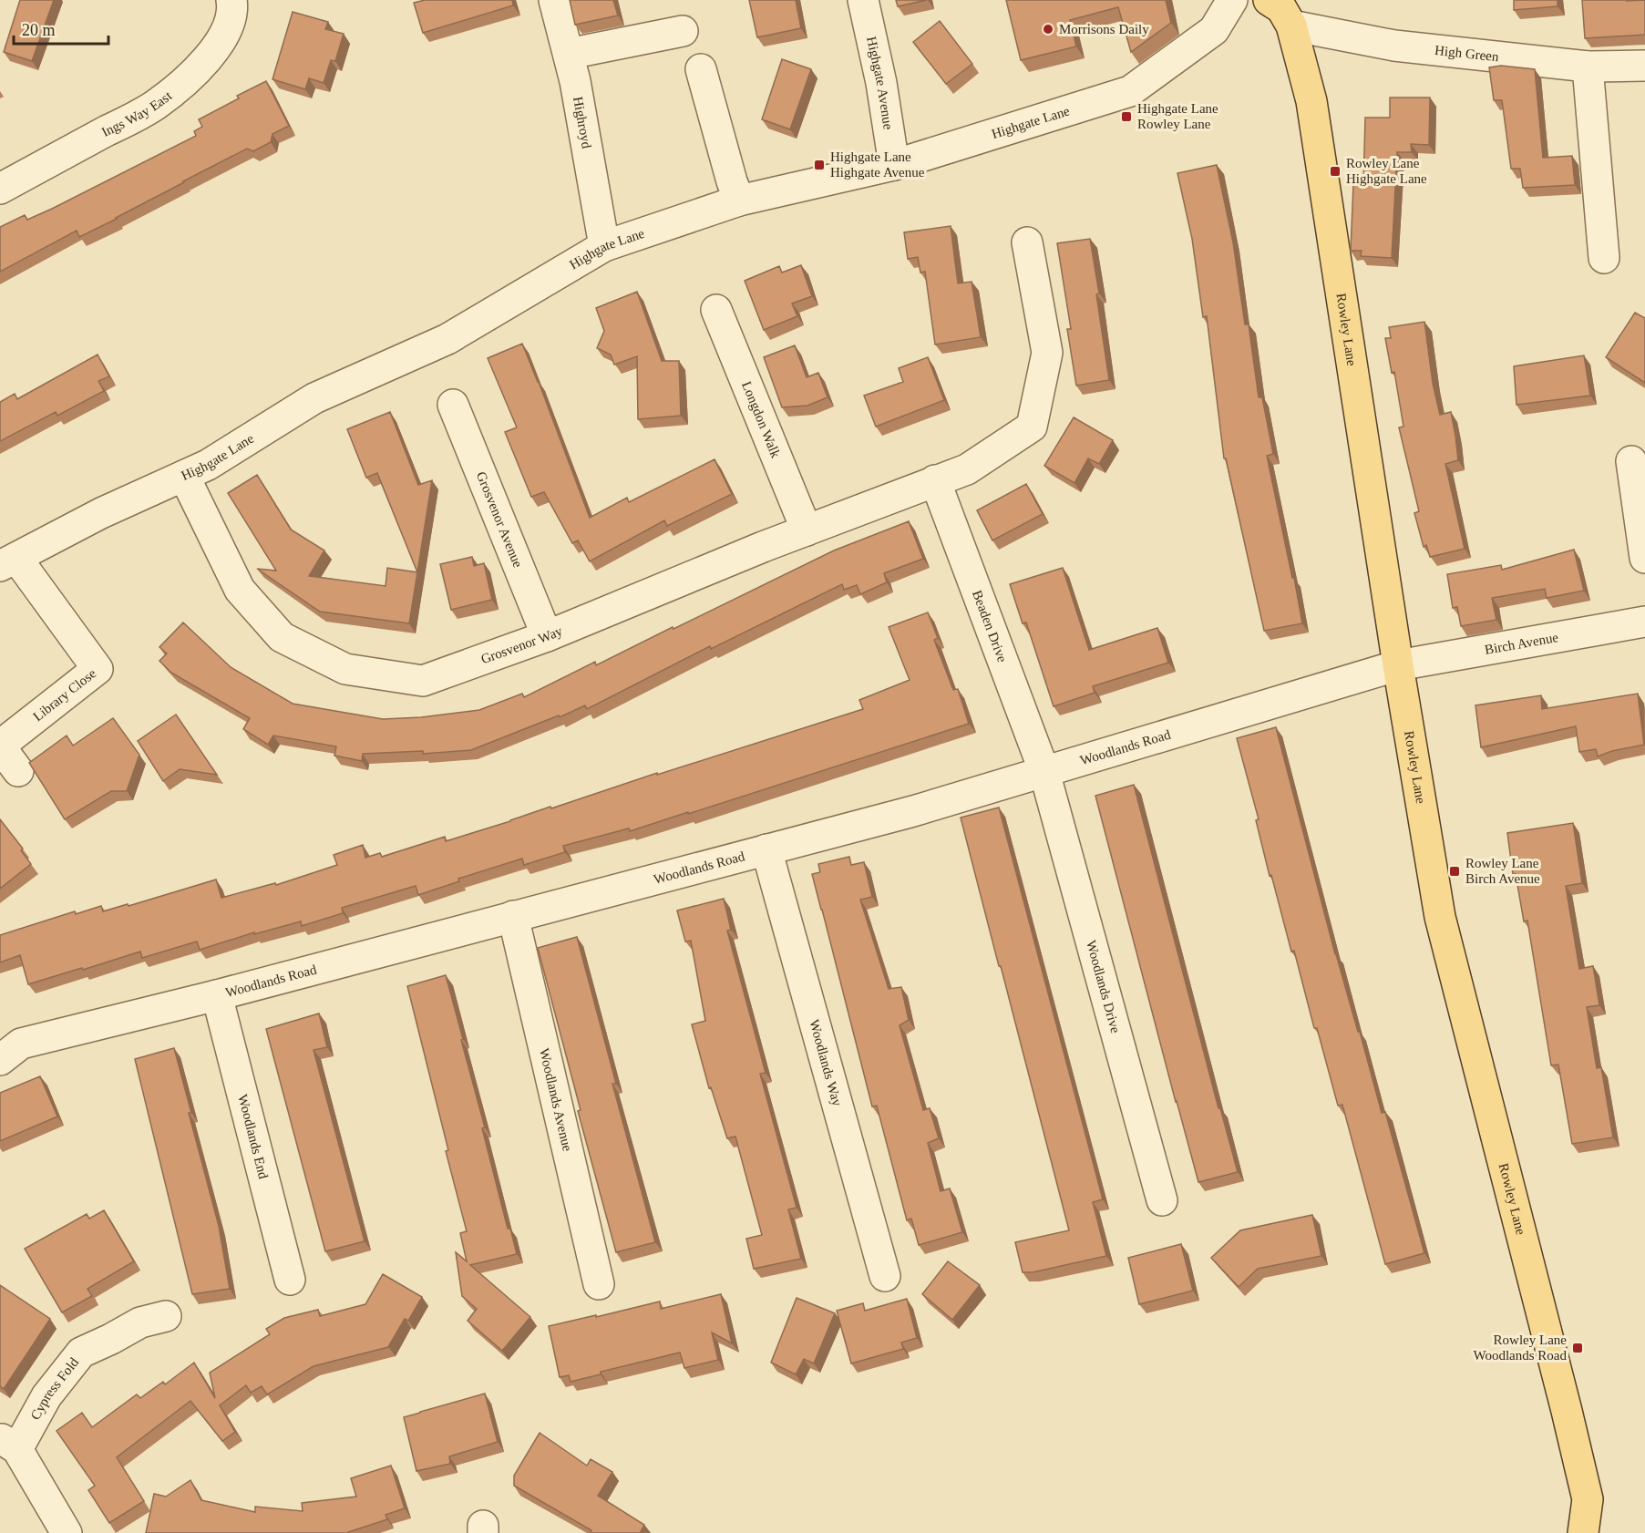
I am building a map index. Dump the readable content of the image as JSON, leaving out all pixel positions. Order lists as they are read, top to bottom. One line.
{"streets":{"main road":["Rowley Lane"],"street":["High Green","Highgate Avenue","Ings Way East","Highroyd","Highgate Lane","Longdon Walk","Grosvenor Avenue","Beaden Drive","Birch Avenue","Grosvenor Way","Library Close","Woodlands Road","Woodlands Drive","Woodlands Way","Woodlands Avenue","Woodlands End","Cypress Fold"]},"crossings":[["High Green","Rowley Lane"],["Highgate Avenue","Highgate Lane"],["Highroyd","Highgate Lane"],["Highgate Lane","Grosvenor Way"],["Highgate Lane","Library Close"],["Rowley Lane","Birch Avenue"],["Rowley Lane","Woodlands Road"],["Longdon Walk","Grosvenor Way"],["Grosvenor Avenue","Grosvenor Way"],["Beaden Drive","Grosvenor Way"],["Beaden Drive","Woodlands Road"],["Beaden Drive","Woodlands Drive"],["Birch Avenue","Woodlands Road"],["Woodlands Road","Woodlands Drive"],["Woodlands Road","Woodlands Way"],["Woodlands Road","Woodlands Avenue"],["Woodlands Road","Woodlands End"]],"places":{"other":["Morrisons Daily"],"transit":["Highgate Lane Rowley Lane","Highgate Lane Highgate Avenue","Rowley Lane Highgate Lane","Rowley Lane Birch Avenue","Rowley Lane Woodlands Road"]},"scale_bar":"20 m"}
